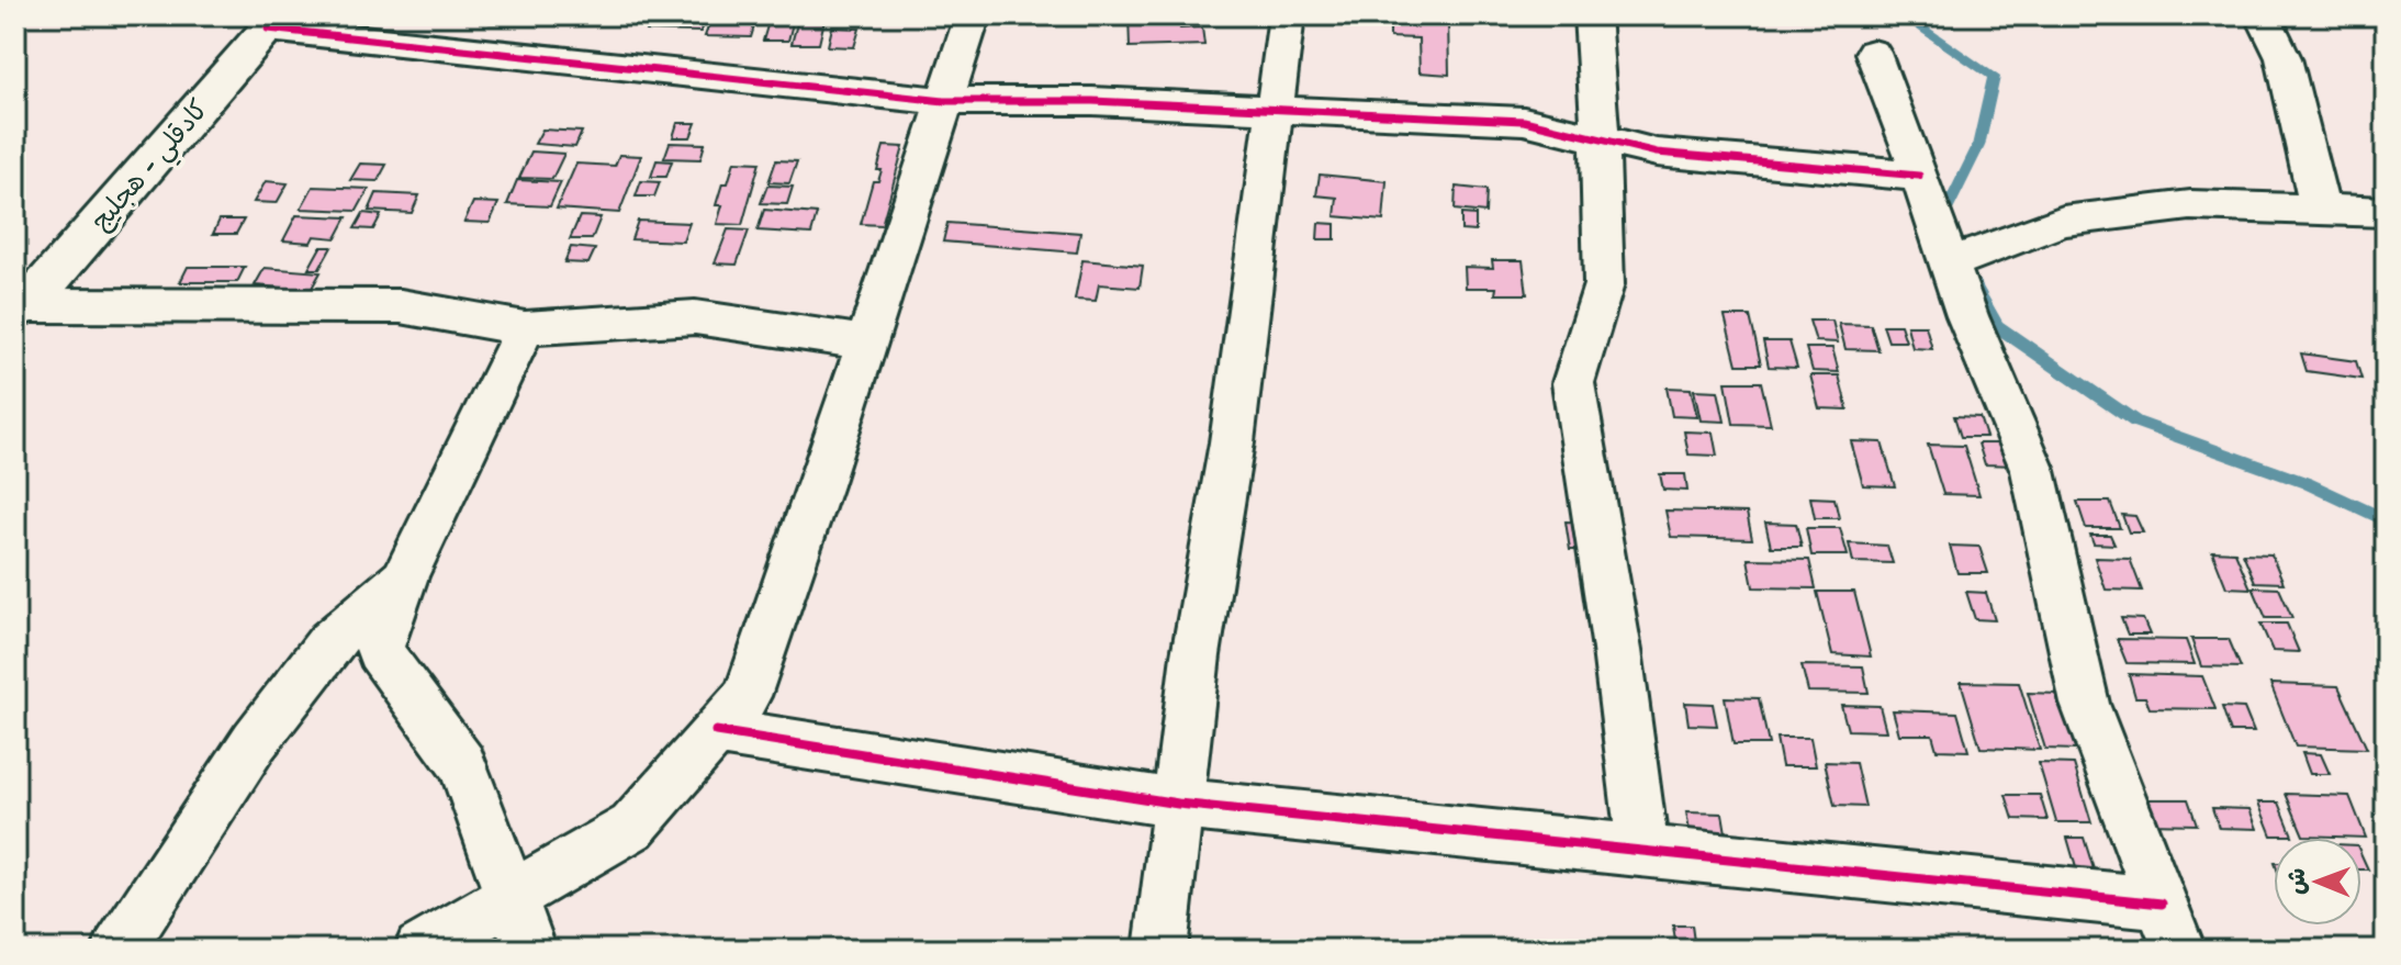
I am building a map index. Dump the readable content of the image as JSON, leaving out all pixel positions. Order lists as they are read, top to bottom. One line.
{"streets":{"street":["كادقلي - هجليج"]},"north":"left"}
